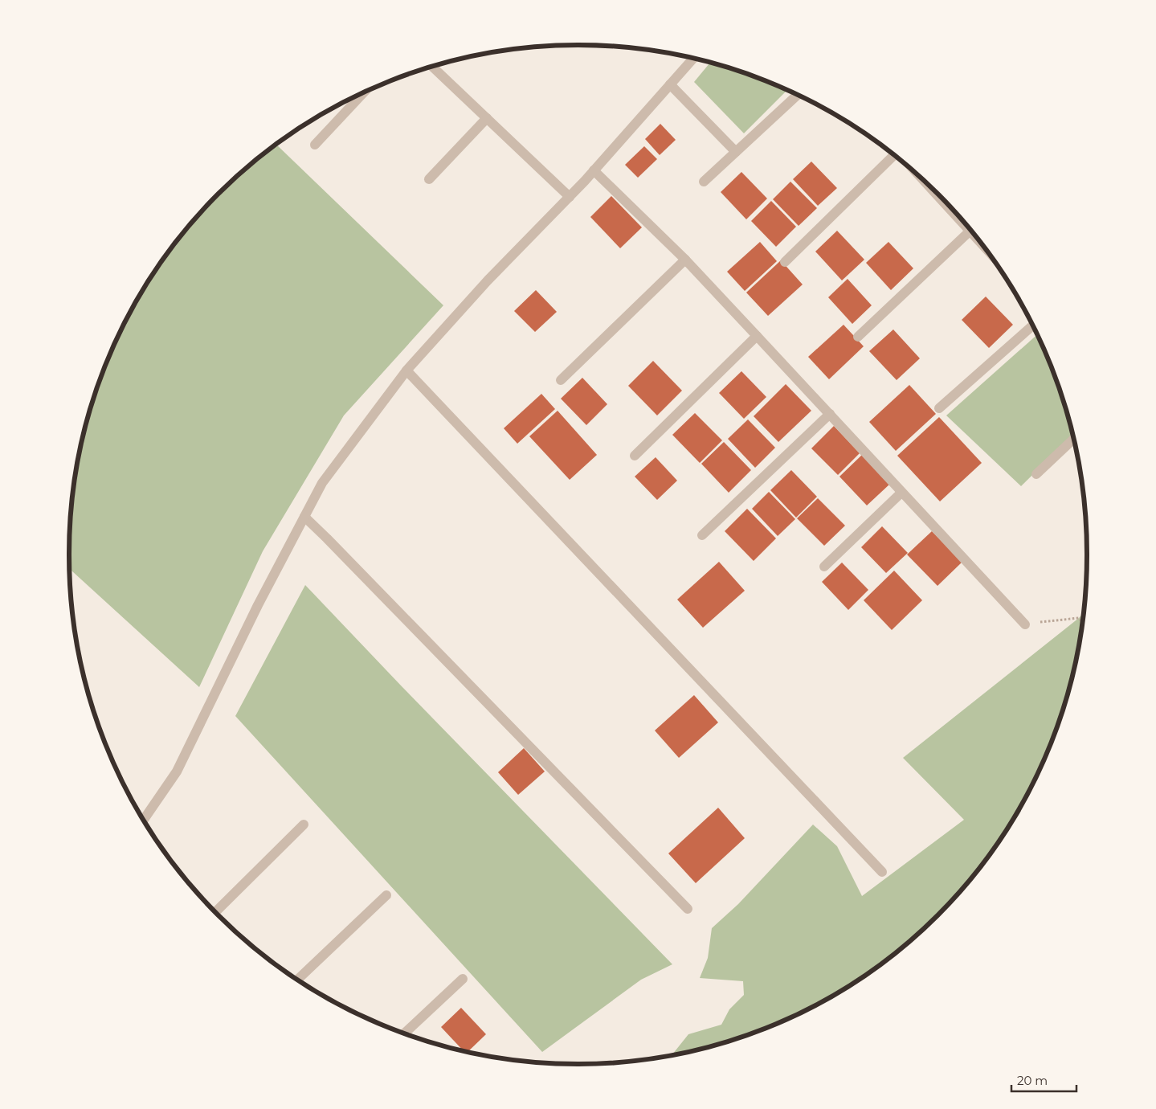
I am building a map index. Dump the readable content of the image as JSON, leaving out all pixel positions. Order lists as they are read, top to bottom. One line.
{"scale_bar":"20 m"}
